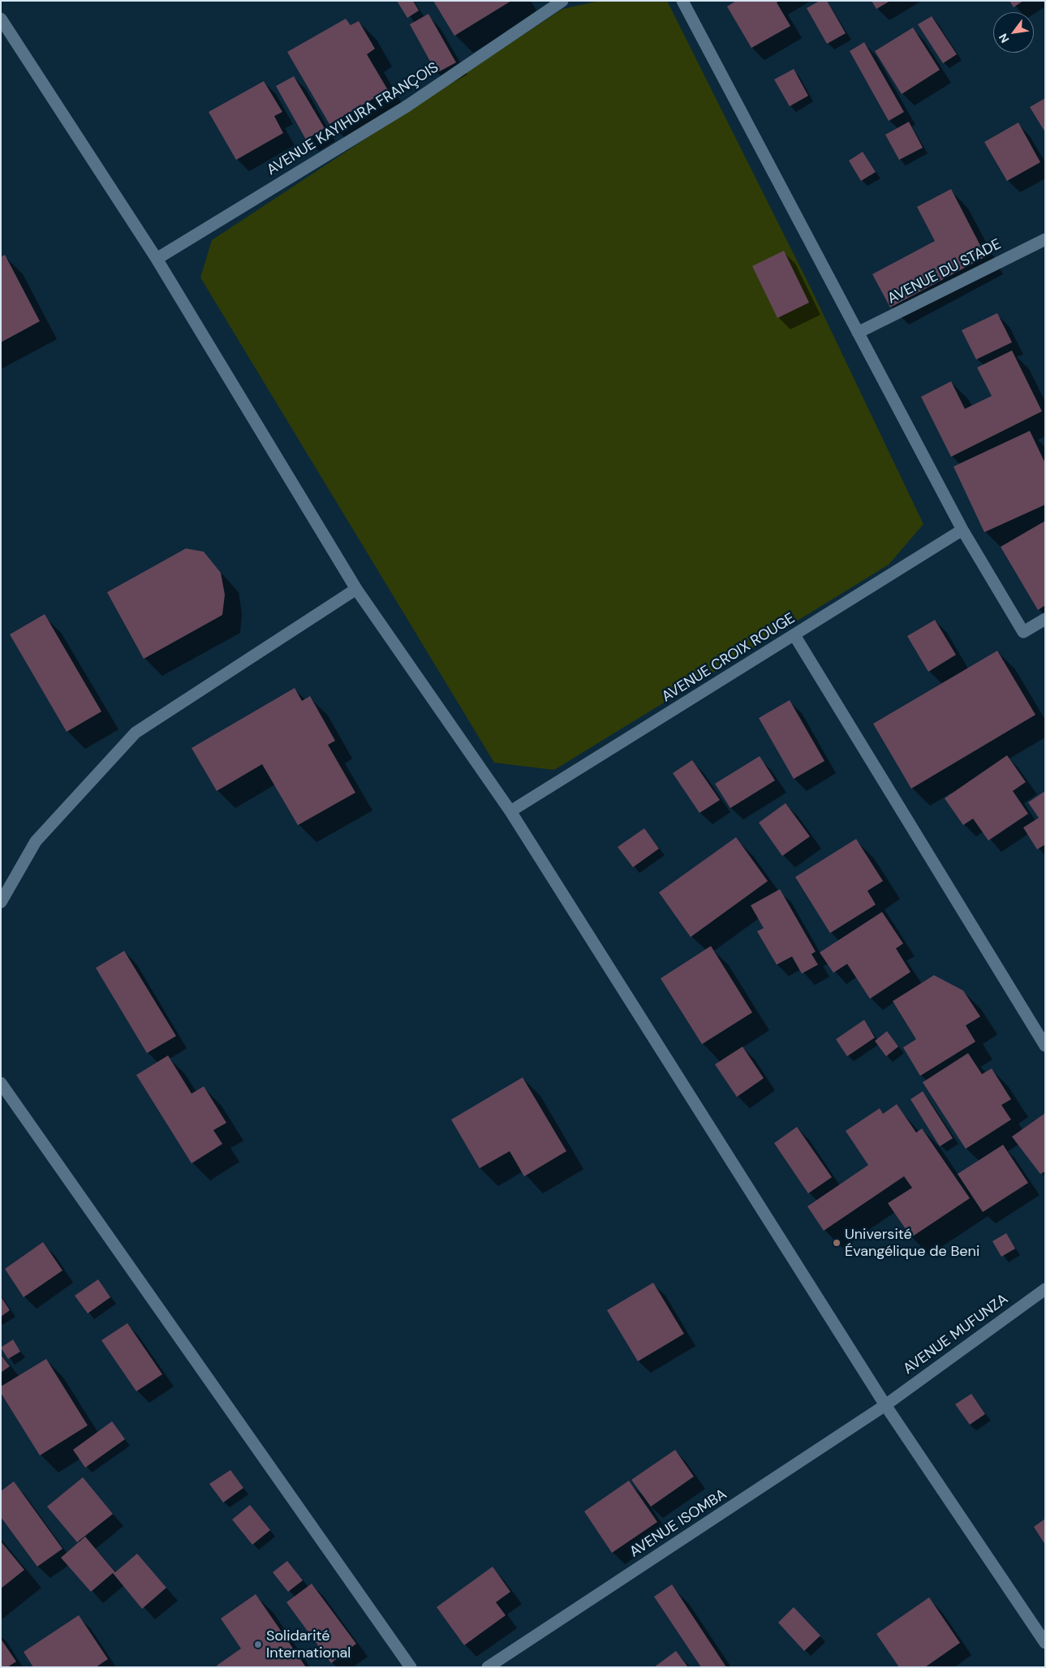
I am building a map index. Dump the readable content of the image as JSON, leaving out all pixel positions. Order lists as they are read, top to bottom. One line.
{"streets":{"street":["AVENUE KAYIHURA FRANÇOIS","AVENUE DU STADE","AVENUE CROIX ROUGE","AVENUE MUFUNZA","AVENUE ISOMBA"]},"crossings":[["AVENUE MUFUNZA","AVENUE ISOMBA"]],"places":["Université Évangélique de Beni","Solidarité International"],"north":"bottom left"}
